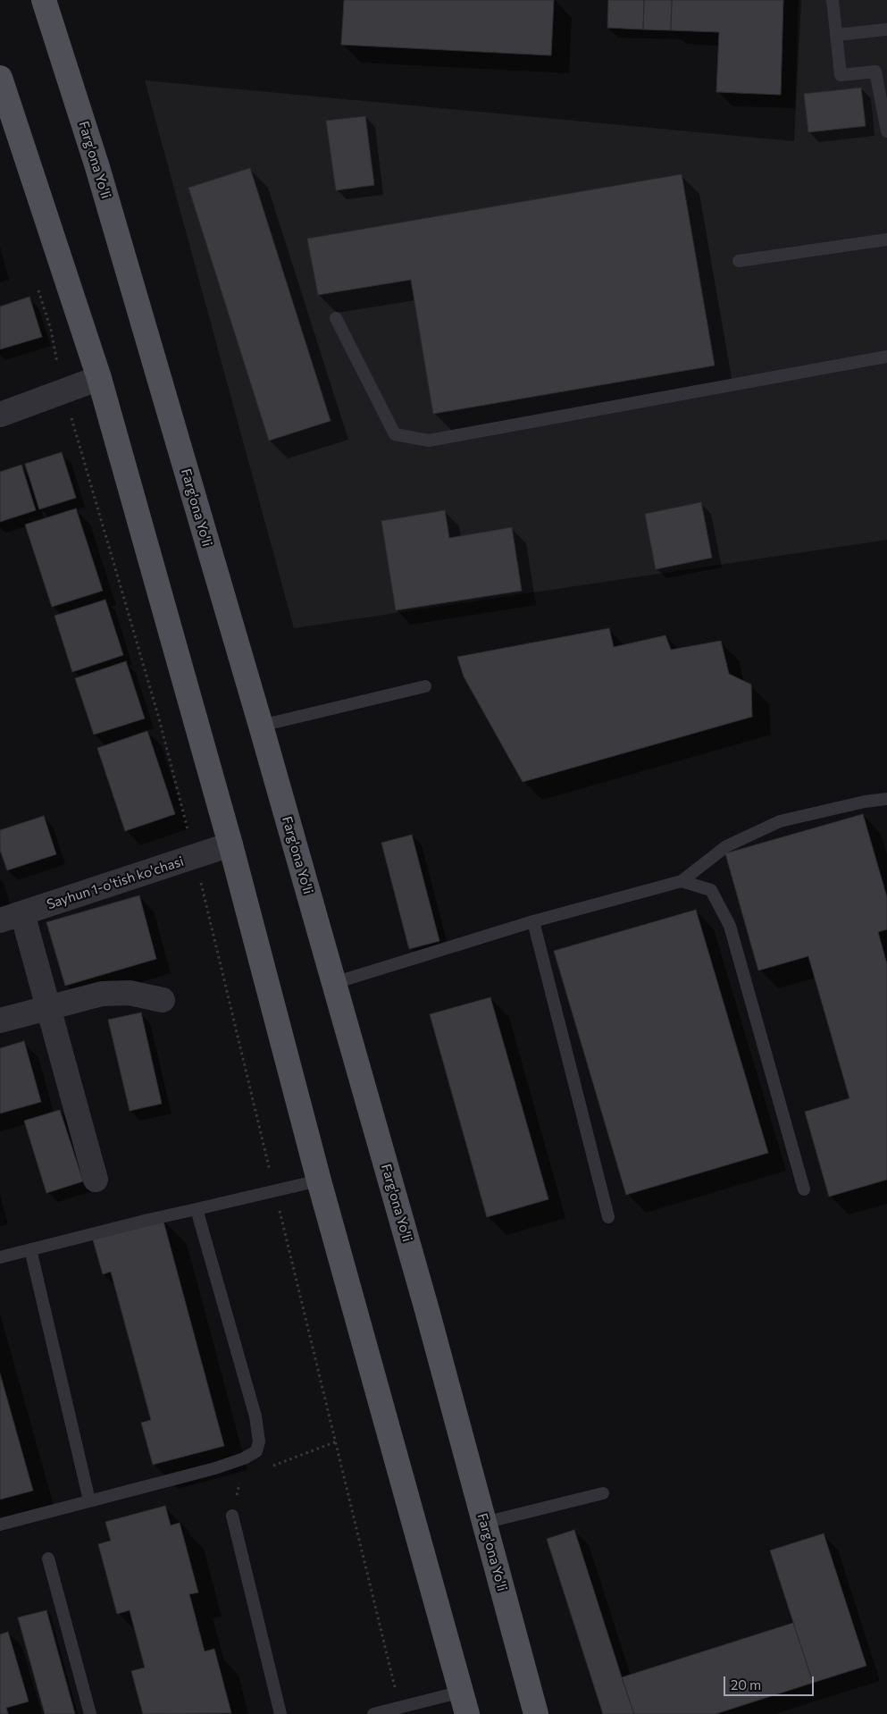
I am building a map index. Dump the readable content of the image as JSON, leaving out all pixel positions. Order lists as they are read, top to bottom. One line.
{"streets":{"main road":["Farg'ona Yo'li"],"street":["Sayhun 1-o'tish ko'chasi"]},"scale_bar":"20 m"}
